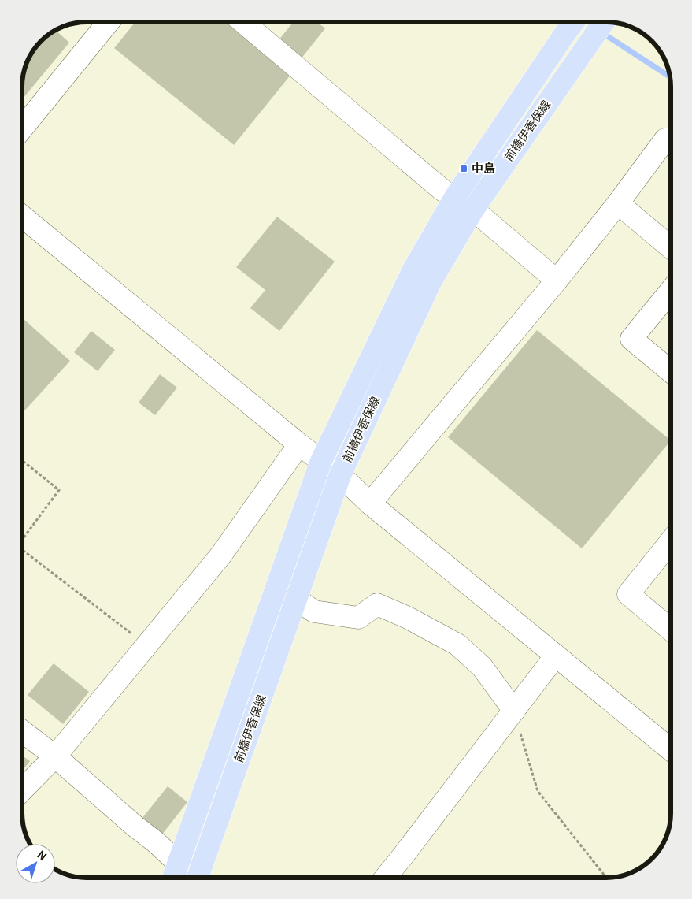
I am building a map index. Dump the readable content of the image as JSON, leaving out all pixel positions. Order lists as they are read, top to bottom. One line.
{"streets":{"main road":["前橋伊香保線"]},"places":{"transit":["中島"]},"north":"top right"}
